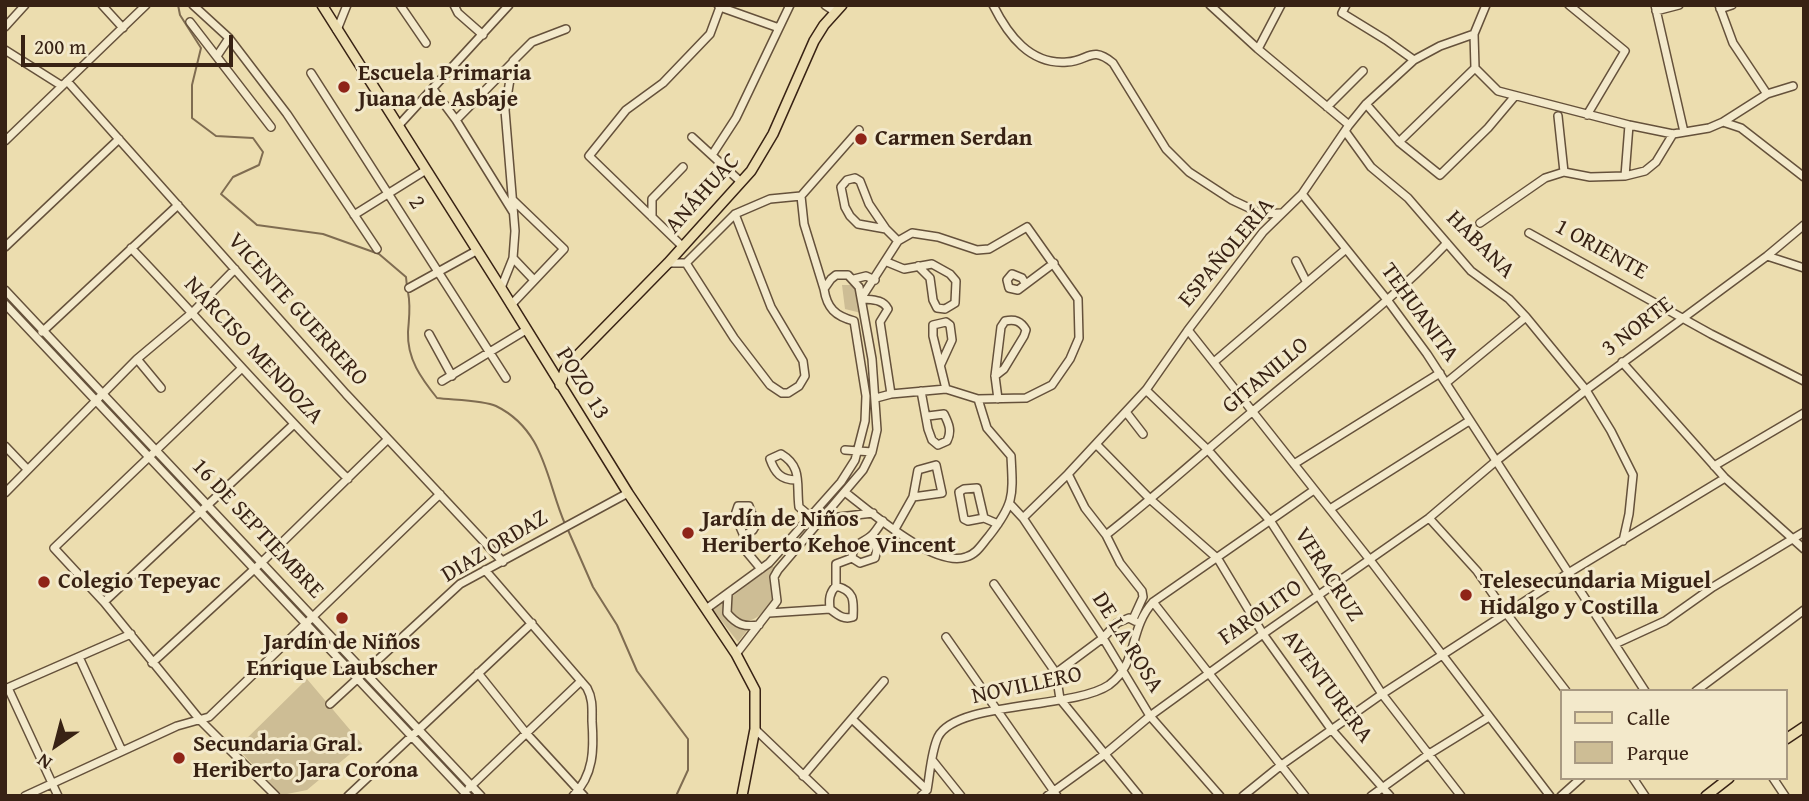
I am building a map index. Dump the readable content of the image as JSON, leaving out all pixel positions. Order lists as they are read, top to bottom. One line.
{"streets":{"main road":["ANÁHUAC","POZO 13"],"street":["2","HABANA","1 ORIENTE","ESPAÑOLERÍA","VICENTE GUERRERO","TEHUANITA","3 NORTE","NARCISO MENDOZA","GITANILLO","16 DE SEPTIEMBRE","DIAZ ORDAZ","VERACRUZ","FAROLITO","DE LA ROSA","NOVILLERO","AVENTURERA"]},"crossings":[["ANÁHUAC","POZO 13"],["HABANA","ESPAÑOLERÍA"],["HABANA","3 NORTE"],["HABANA","GITANILLO"],["1 ORIENTE","3 NORTE"],["ESPAÑOLERÍA","TEHUANITA"],["ESPAÑOLERÍA","VERACRUZ"],["ESPAÑOLERÍA","DE LA ROSA"],["ESPAÑOLERÍA","AVENTURERA"],["VICENTE GUERRERO","DIAZ ORDAZ"],["TEHUANITA","3 NORTE"],["TEHUANITA","GITANILLO"],["TEHUANITA","FAROLITO"],["3 NORTE","FAROLITO"],["GITANILLO","VERACRUZ"],["GITANILLO","AVENTURERA"],["POZO 13","DIAZ ORDAZ"],["16 DE SEPTIEMBRE","DIAZ ORDAZ"],["VERACRUZ","FAROLITO"],["FAROLITO","DE LA ROSA"],["FAROLITO","AVENTURERA"],["DE LA ROSA","NOVILLERO"]],"places":["Escuela Primaria Juana de Asbaje","Carmen Serdan","Jardín de Niños Heriberto Kehoe Vincent","Colegio Tepeyac","Telesecundaria Miguel Hidalgo y Costilla","Jardín de Niños Enrique Laubscher","Secundaria Gral. Heriberto Jara Corona"],"legend":["Calle","Parque"],"scale_bar":"200 m","north":"bottom left"}
